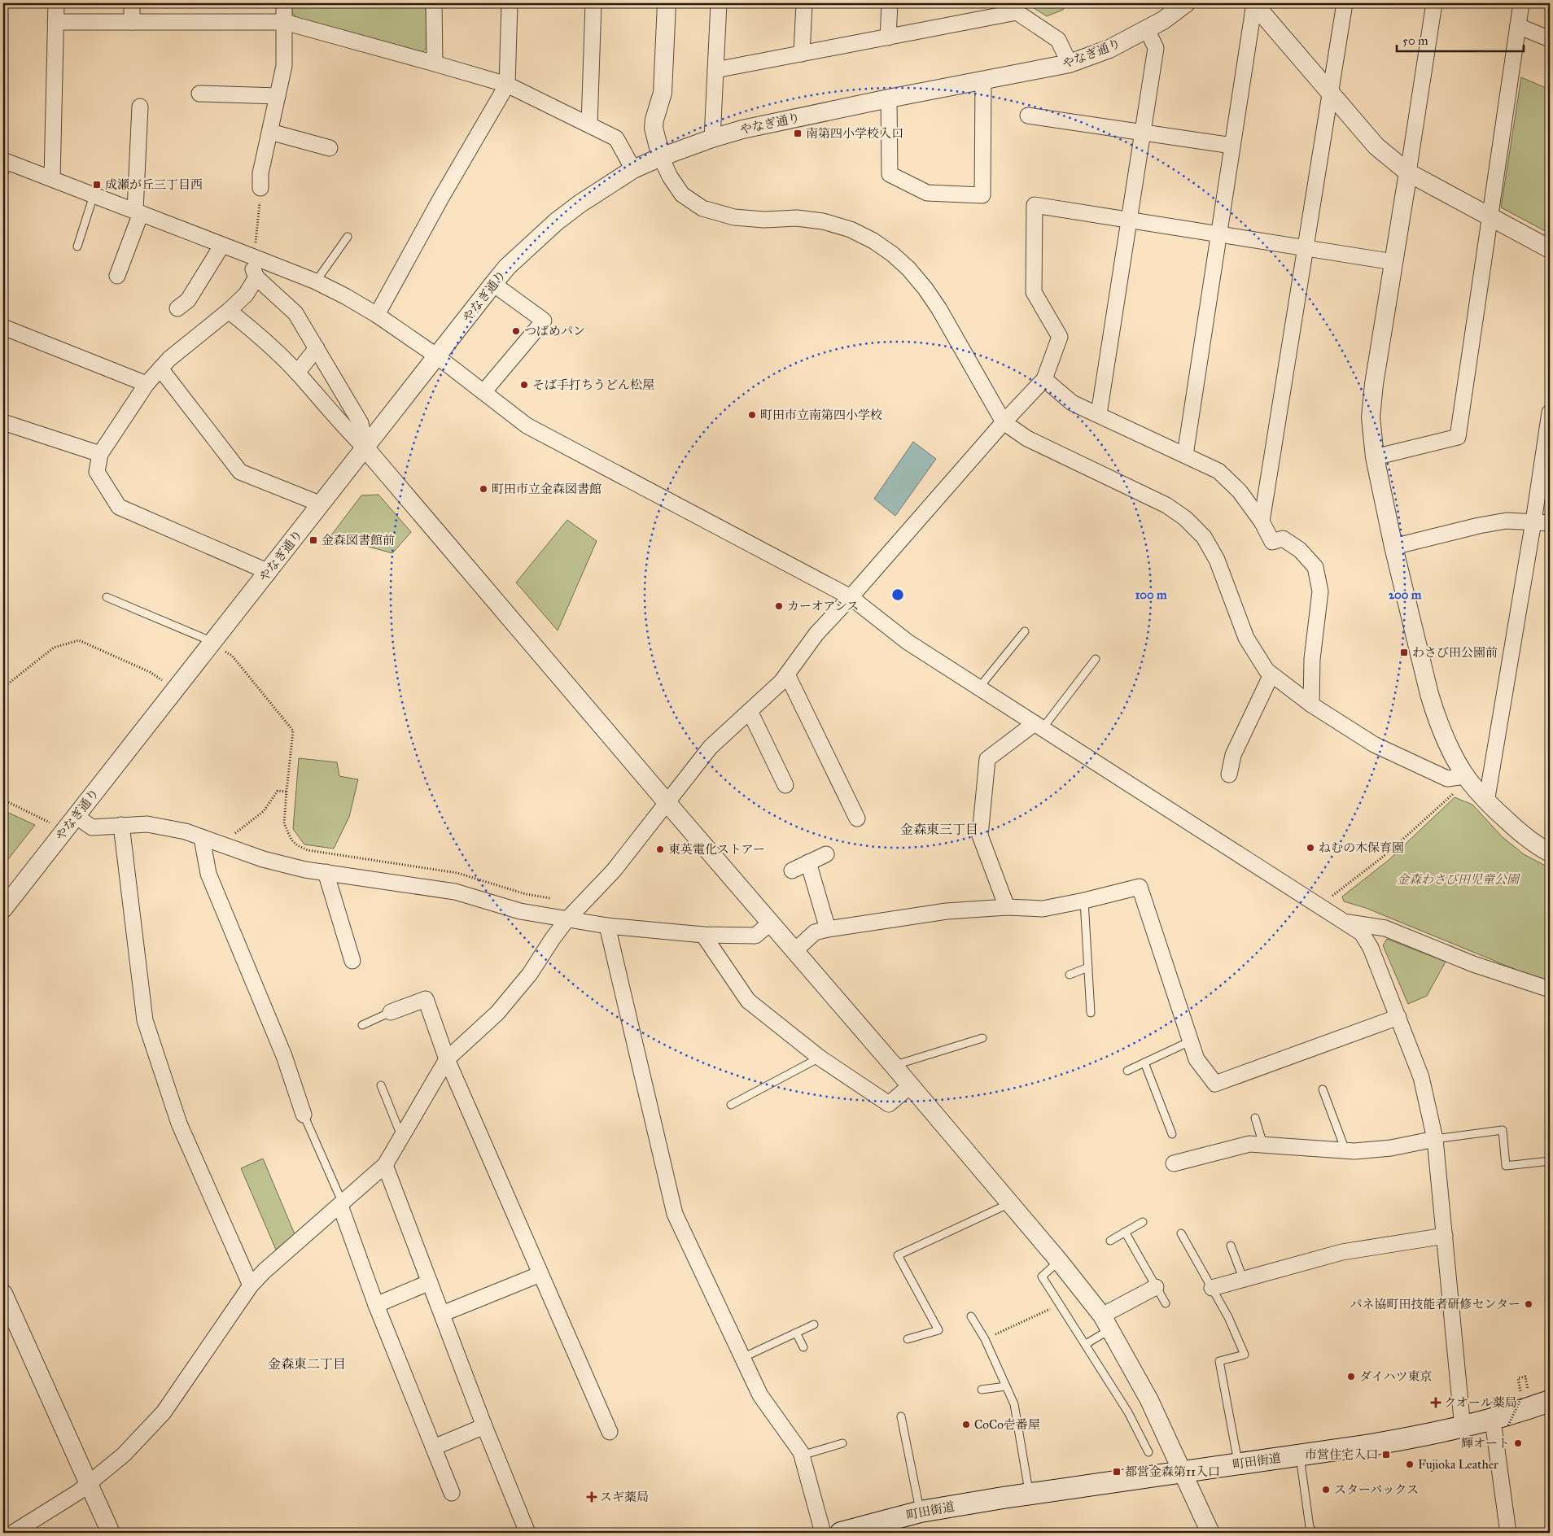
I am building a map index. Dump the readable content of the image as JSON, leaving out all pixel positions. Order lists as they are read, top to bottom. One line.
{"streets":{"main road":["町田街道"],"street":["やなぎ通り"]},"districts":["金森東三丁目","金森東二丁目"],"parks":["金森わさび田児童公園"],"places":{"transit":["南第四小学校入口","成瀬が丘三丁目西","金森図書館前","わさび田公園前","市営住宅入口","都営金森第11入口"],"other":["つばめパン","そば手打ちうどん松屋","町田市立南第四小学校","町田市立金森図書館","カーオアシス","ねむの木保育園","東英電化ストアー","パネ協町田技能者研修センター","ダイハツ東京","CoCo壱番屋","輝オート","Fujioka Leather","スターバックス"],"health":["クオール薬局","スギ薬局"]},"scale_bar":"50 m","rings":["100 m","200 m"]}
